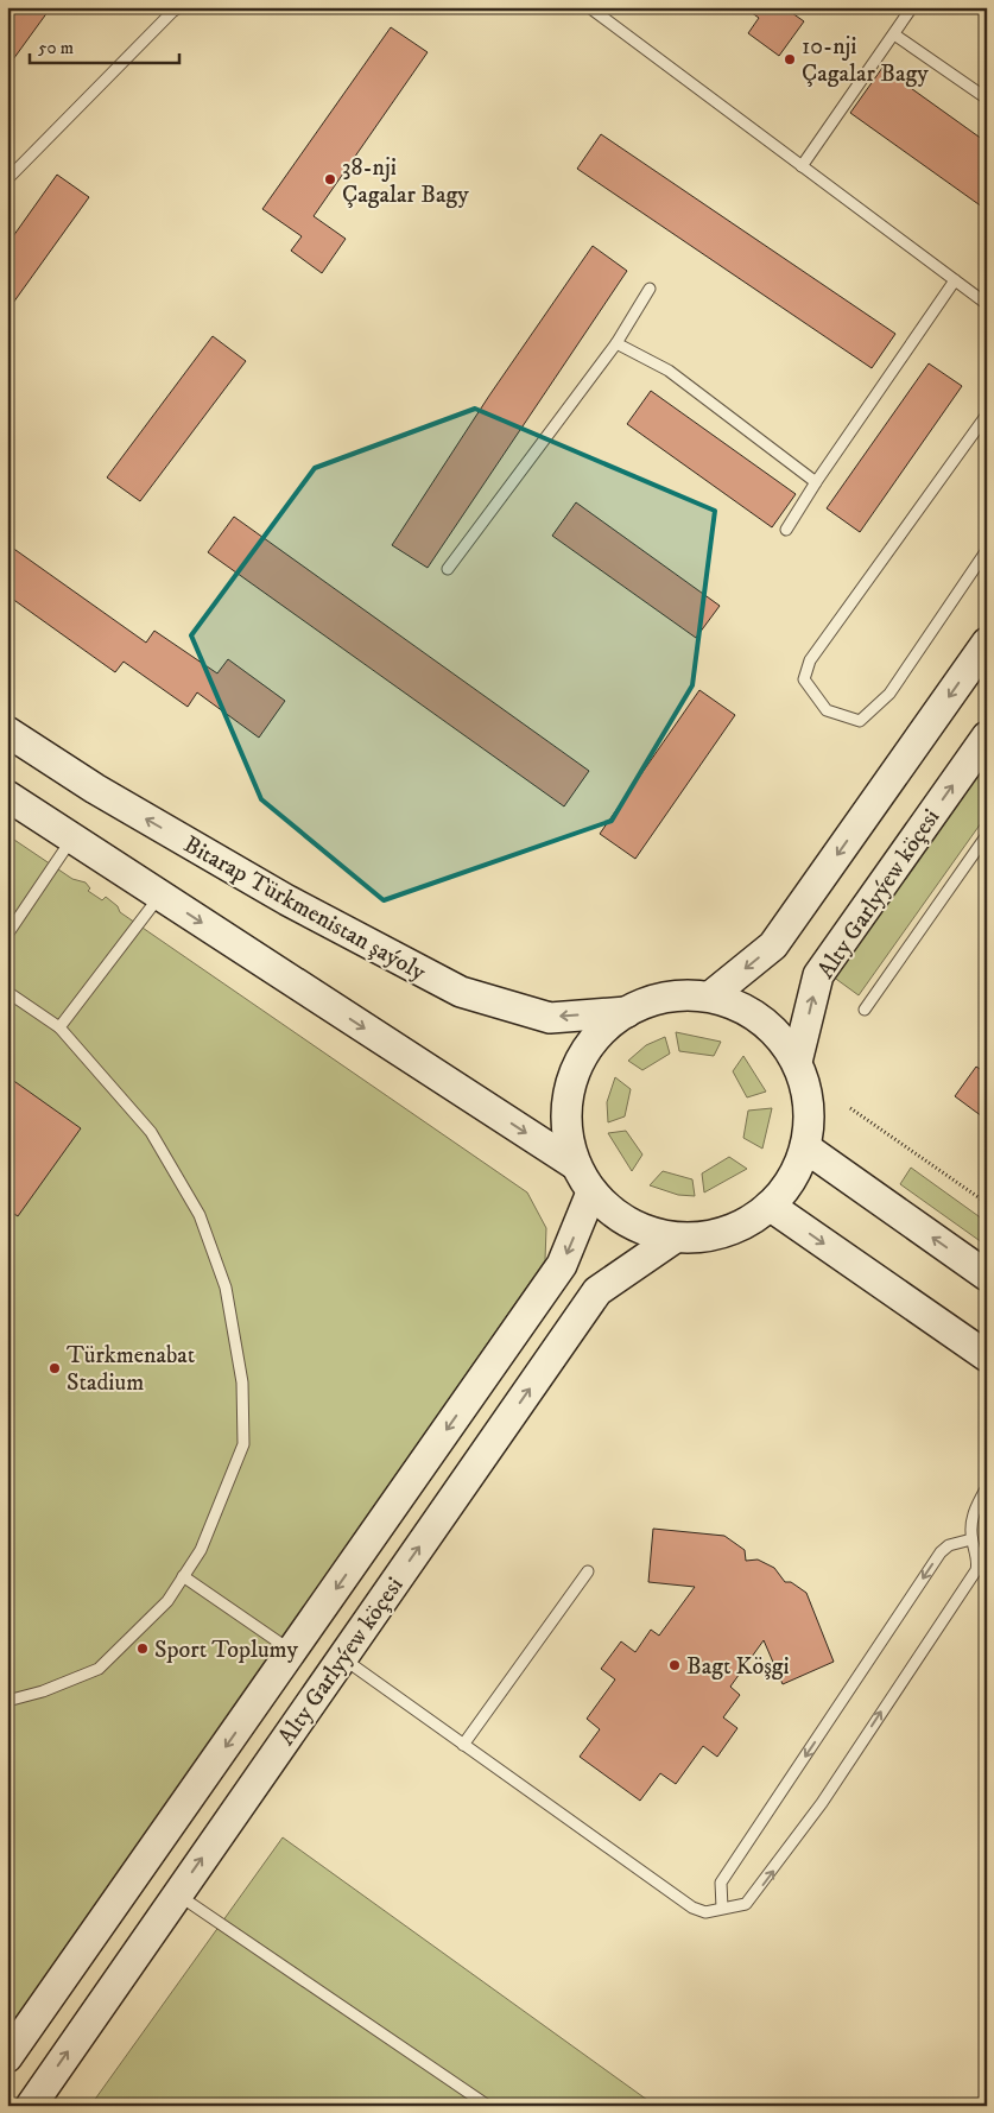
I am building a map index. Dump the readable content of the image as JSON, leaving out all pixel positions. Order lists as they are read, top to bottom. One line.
{"streets":{"street":["Alty Garlyýew köçesi","Bitarap Türkmenistan şaýoly"]},"places":["10-nji Çagalar Bagy","38-nji Çagalar Bagy","Türkmenabat Stadium","Sport Toplumy","Bagt Köşgi"],"scale_bar":"50 m"}
